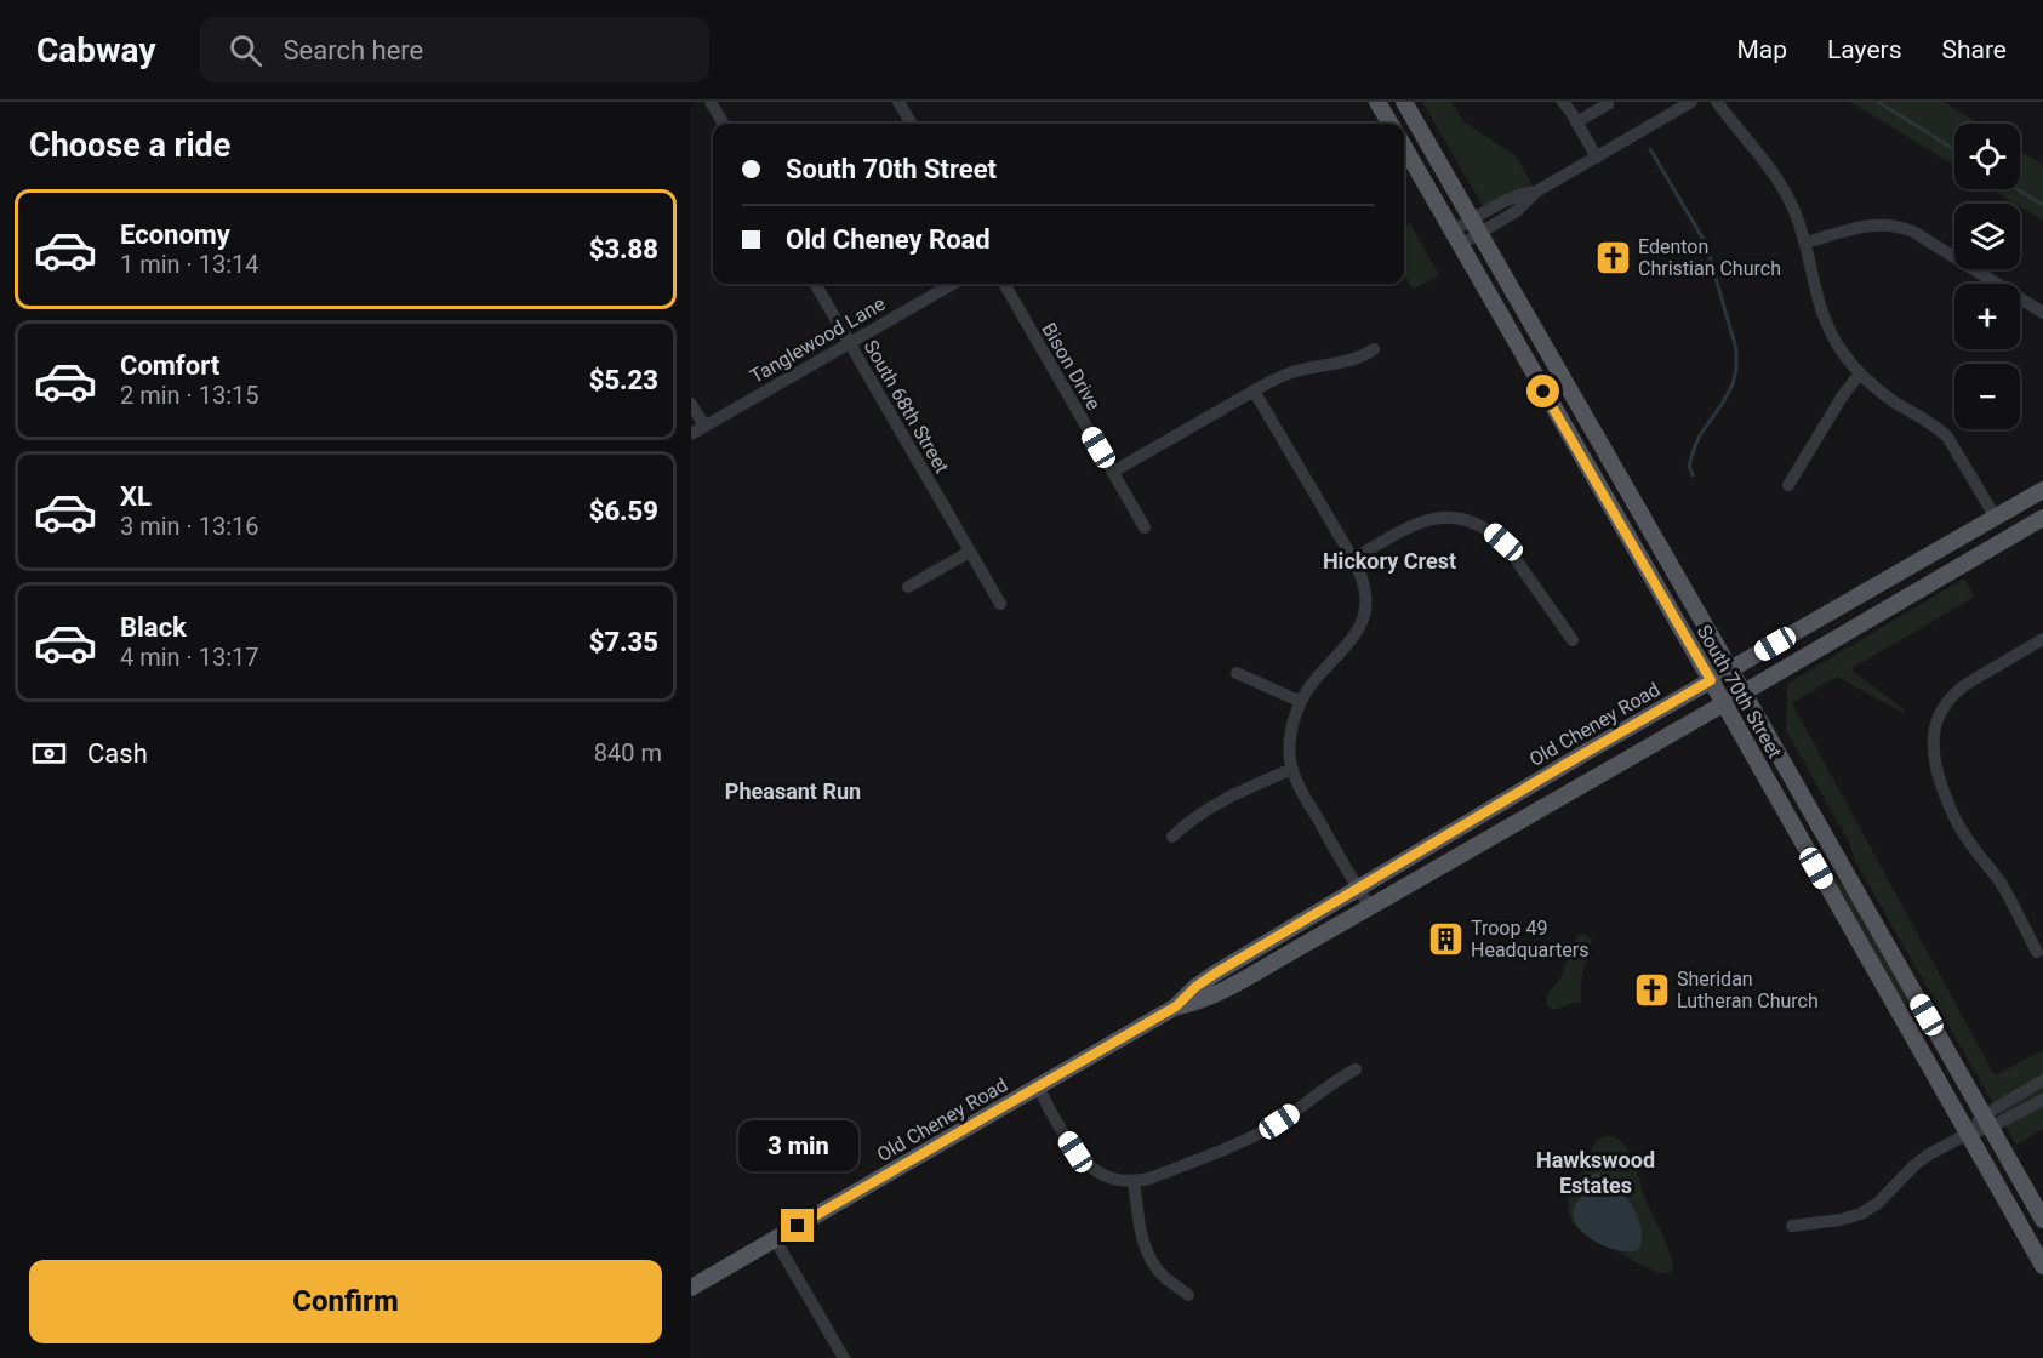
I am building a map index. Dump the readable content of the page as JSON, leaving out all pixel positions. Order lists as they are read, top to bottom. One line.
{"streets":{"main road":["South 70th Street","Old Cheney Road"],"street":["Tanglewood Lane","Bison Drive","South 68th Street"]},"crossings":[["Tanglewood Lane","South 68th Street"],["South 70th Street","Old Cheney Road"]],"districts":["Hickory Crest","Pheasant Run","Hawkswood Estates"],"places":{"church":["Edenton Christian Church","Sheridan Lutheran Church"],"building":["Troop 49 Headquarters"]},"page":{"header":"Cabway","search":"Search here","nav":["Map","Layers","Share"],"heading":"Choose a ride","map_buttons":["+","−"],"banner":["South 70th Street","Old Cheney Road"],"list":[{"name":"Economy","note":"1 min · 13:14","value":"$3.88"},{"name":"Comfort","note":"2 min · 13:15","value":"$5.23"},{"name":"XL","note":"3 min · 13:16","value":"$6.59"},{"name":"Black","note":"4 min · 13:17","value":"$7.35"}],"pay":["Cash","840 m"],"bubble":"3 min","buttons":"Confirm"}}
